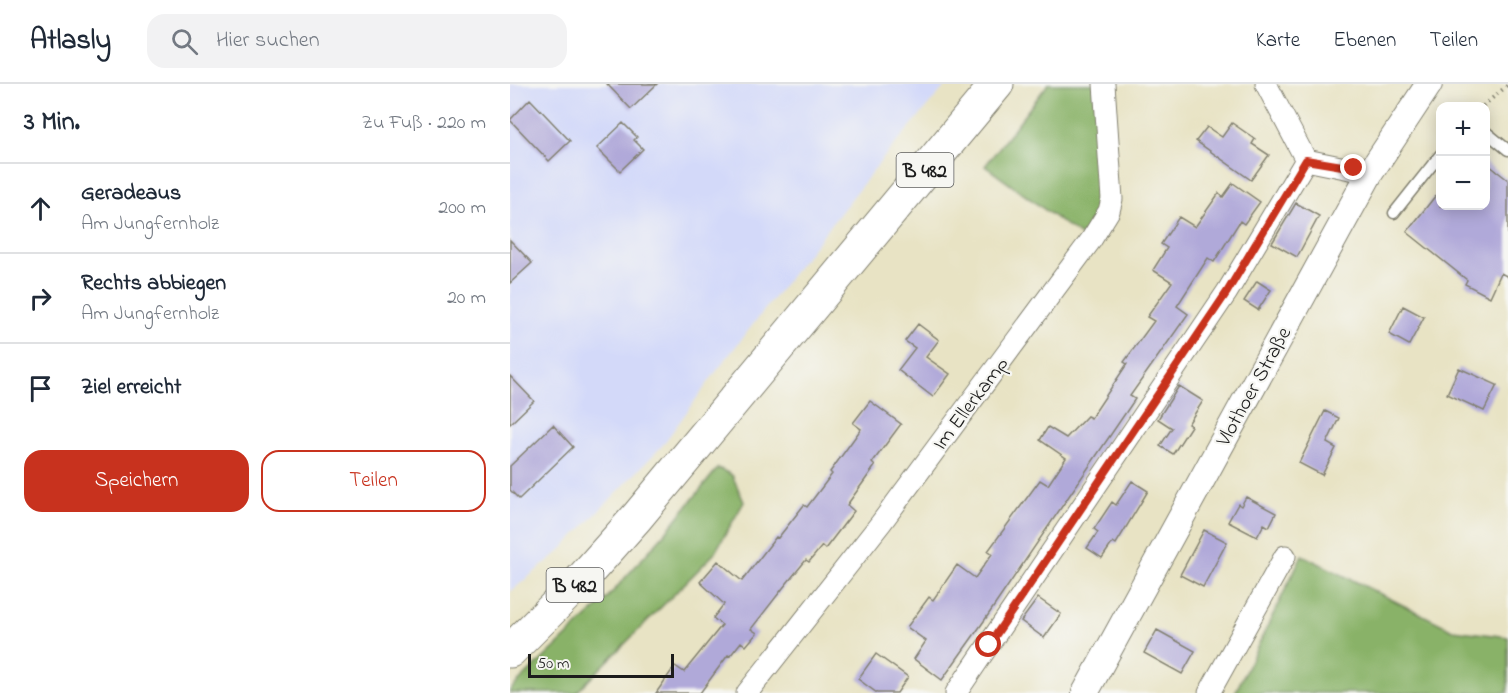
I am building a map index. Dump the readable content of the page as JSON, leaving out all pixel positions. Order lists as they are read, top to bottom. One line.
{"streets":{"main road":["B 482"],"street":["Vlothoer Straße","Im Ellerkamp"]},"scale_bar":"50 m","page":{"header":"Atlasly","search":"Hier suchen","nav":["Karte","Ebenen","Teilen"],"heading":["3 Min.","Zu Fuß · 220 m"],"map_buttons":["+","−"],"list":[["Geradeaus","Am Jungfernholz","200 m"],["Rechts abbiegen","Am Jungfernholz","20 m"],"Ziel erreicht"],"buttons":["Speichern","Teilen"],"scale":"50 m"}}
